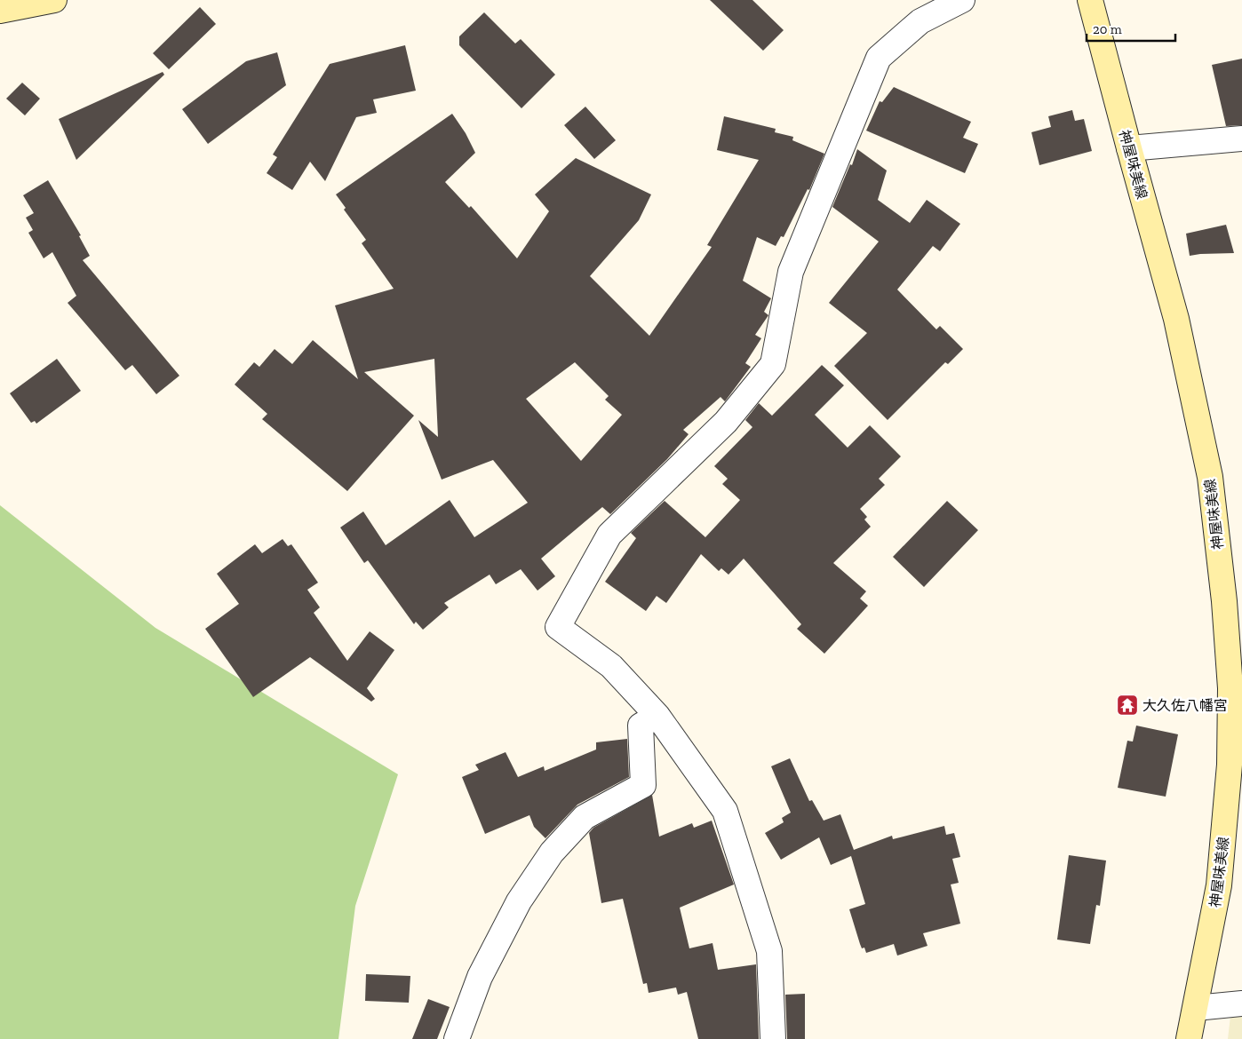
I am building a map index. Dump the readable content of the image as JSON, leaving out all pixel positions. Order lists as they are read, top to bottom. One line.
{"streets":{"main road":["神屋味美線"]},"places":{"temple":["大久佐八幡宮"]},"scale_bar":"20 m"}
